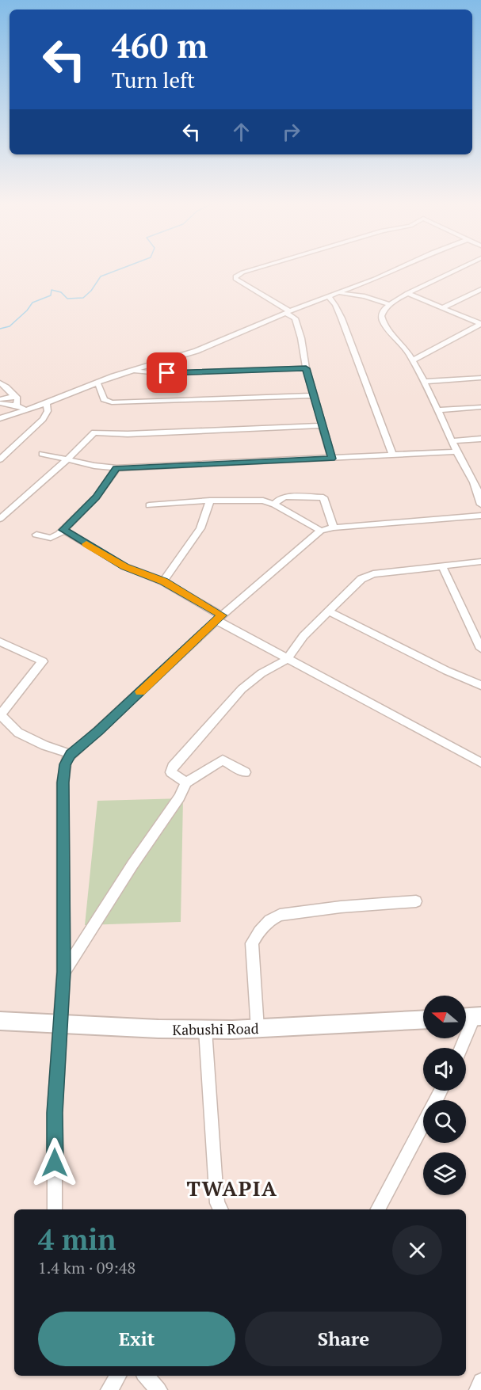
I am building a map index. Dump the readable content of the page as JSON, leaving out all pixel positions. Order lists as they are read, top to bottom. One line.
{"streets":{"main road":["Kabushi Road"]},"districts":["TWAPIA"],"north":"left","page":{"turn":["460 m","Turn left"],"heading":["4 min","1.4 km · 09:48"],"buttons":["Exit","Share"]}}
